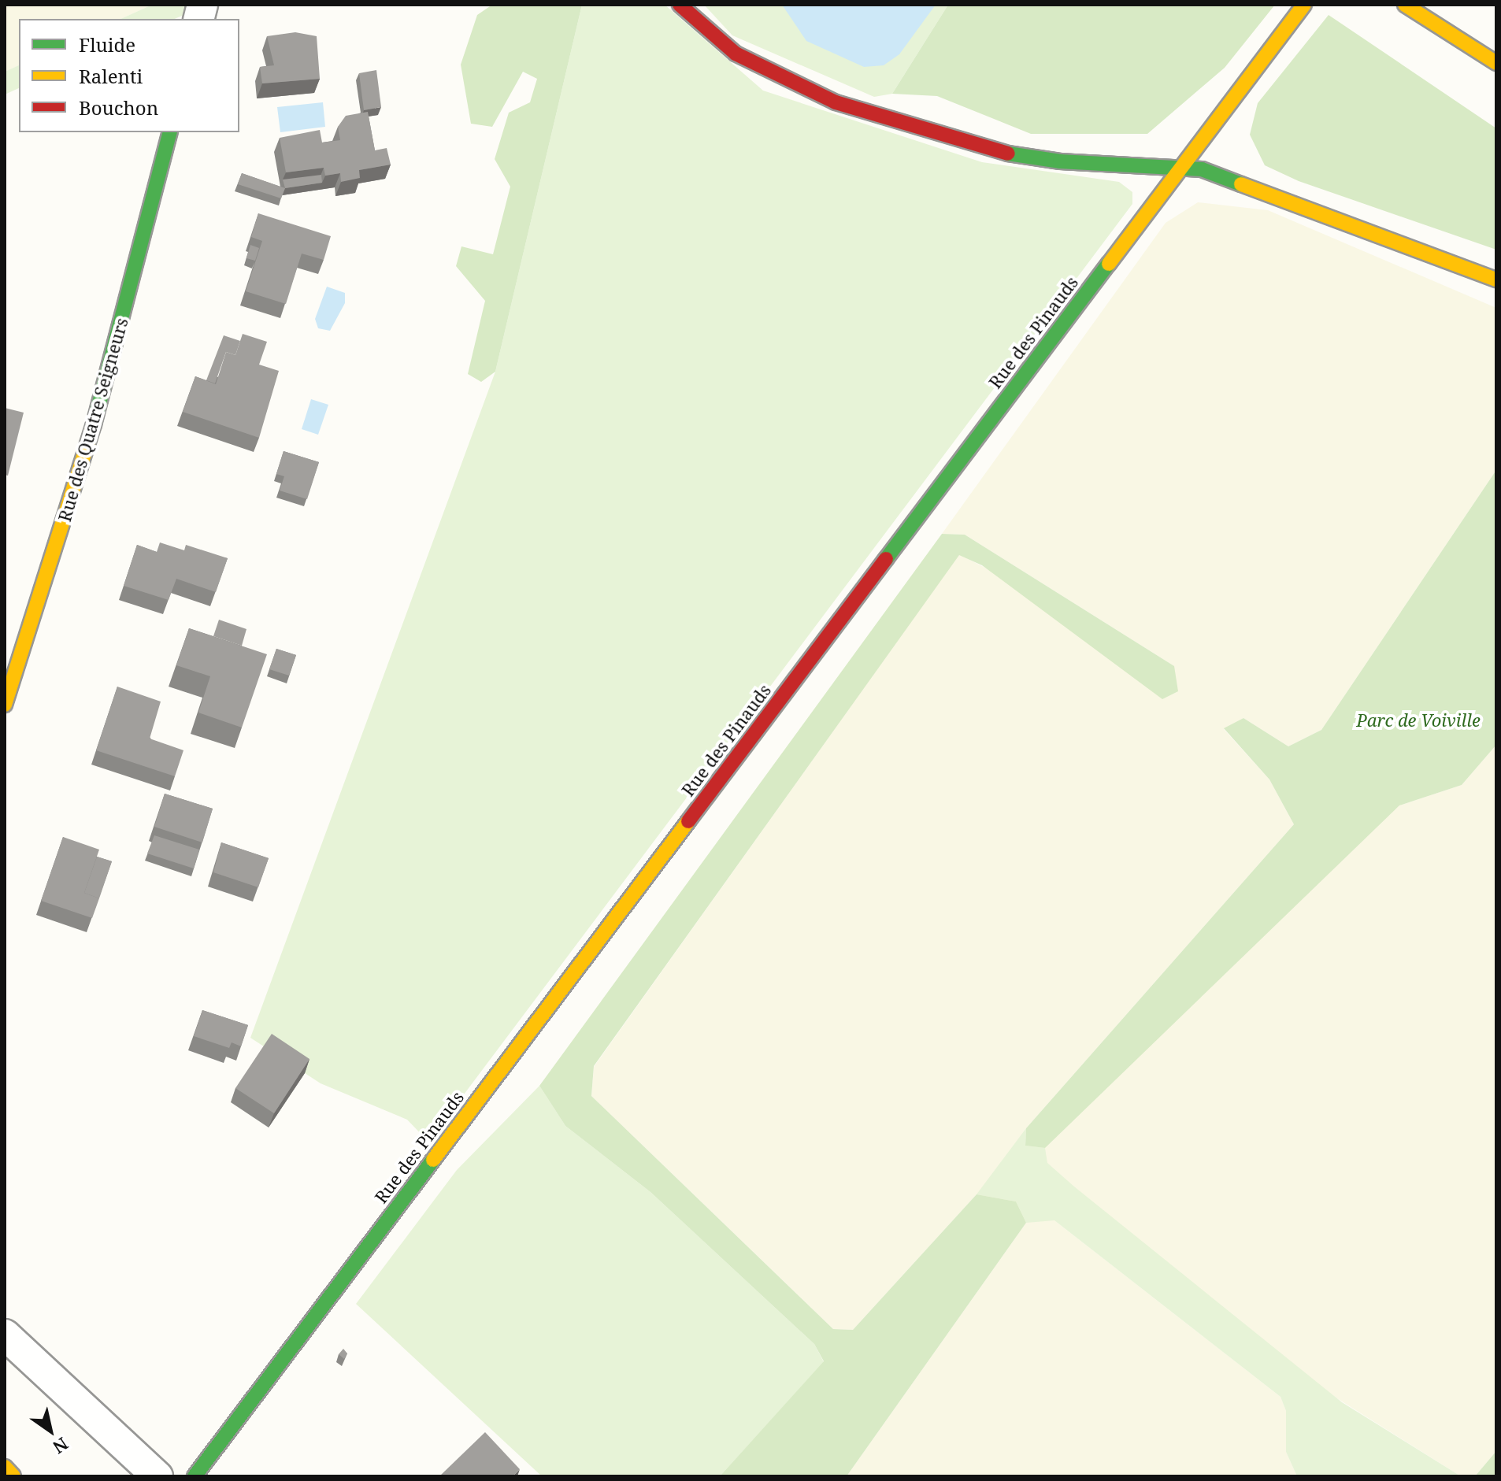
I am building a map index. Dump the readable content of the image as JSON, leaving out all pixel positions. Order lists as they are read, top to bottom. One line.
{"streets":{"main road":["Rue des Pinauds","Rue des Quatre Seigneurs"]},"parks":["Parc de Voiville"],"legend":["Fluide","Ralenti","Bouchon"],"north":"bottom right"}
